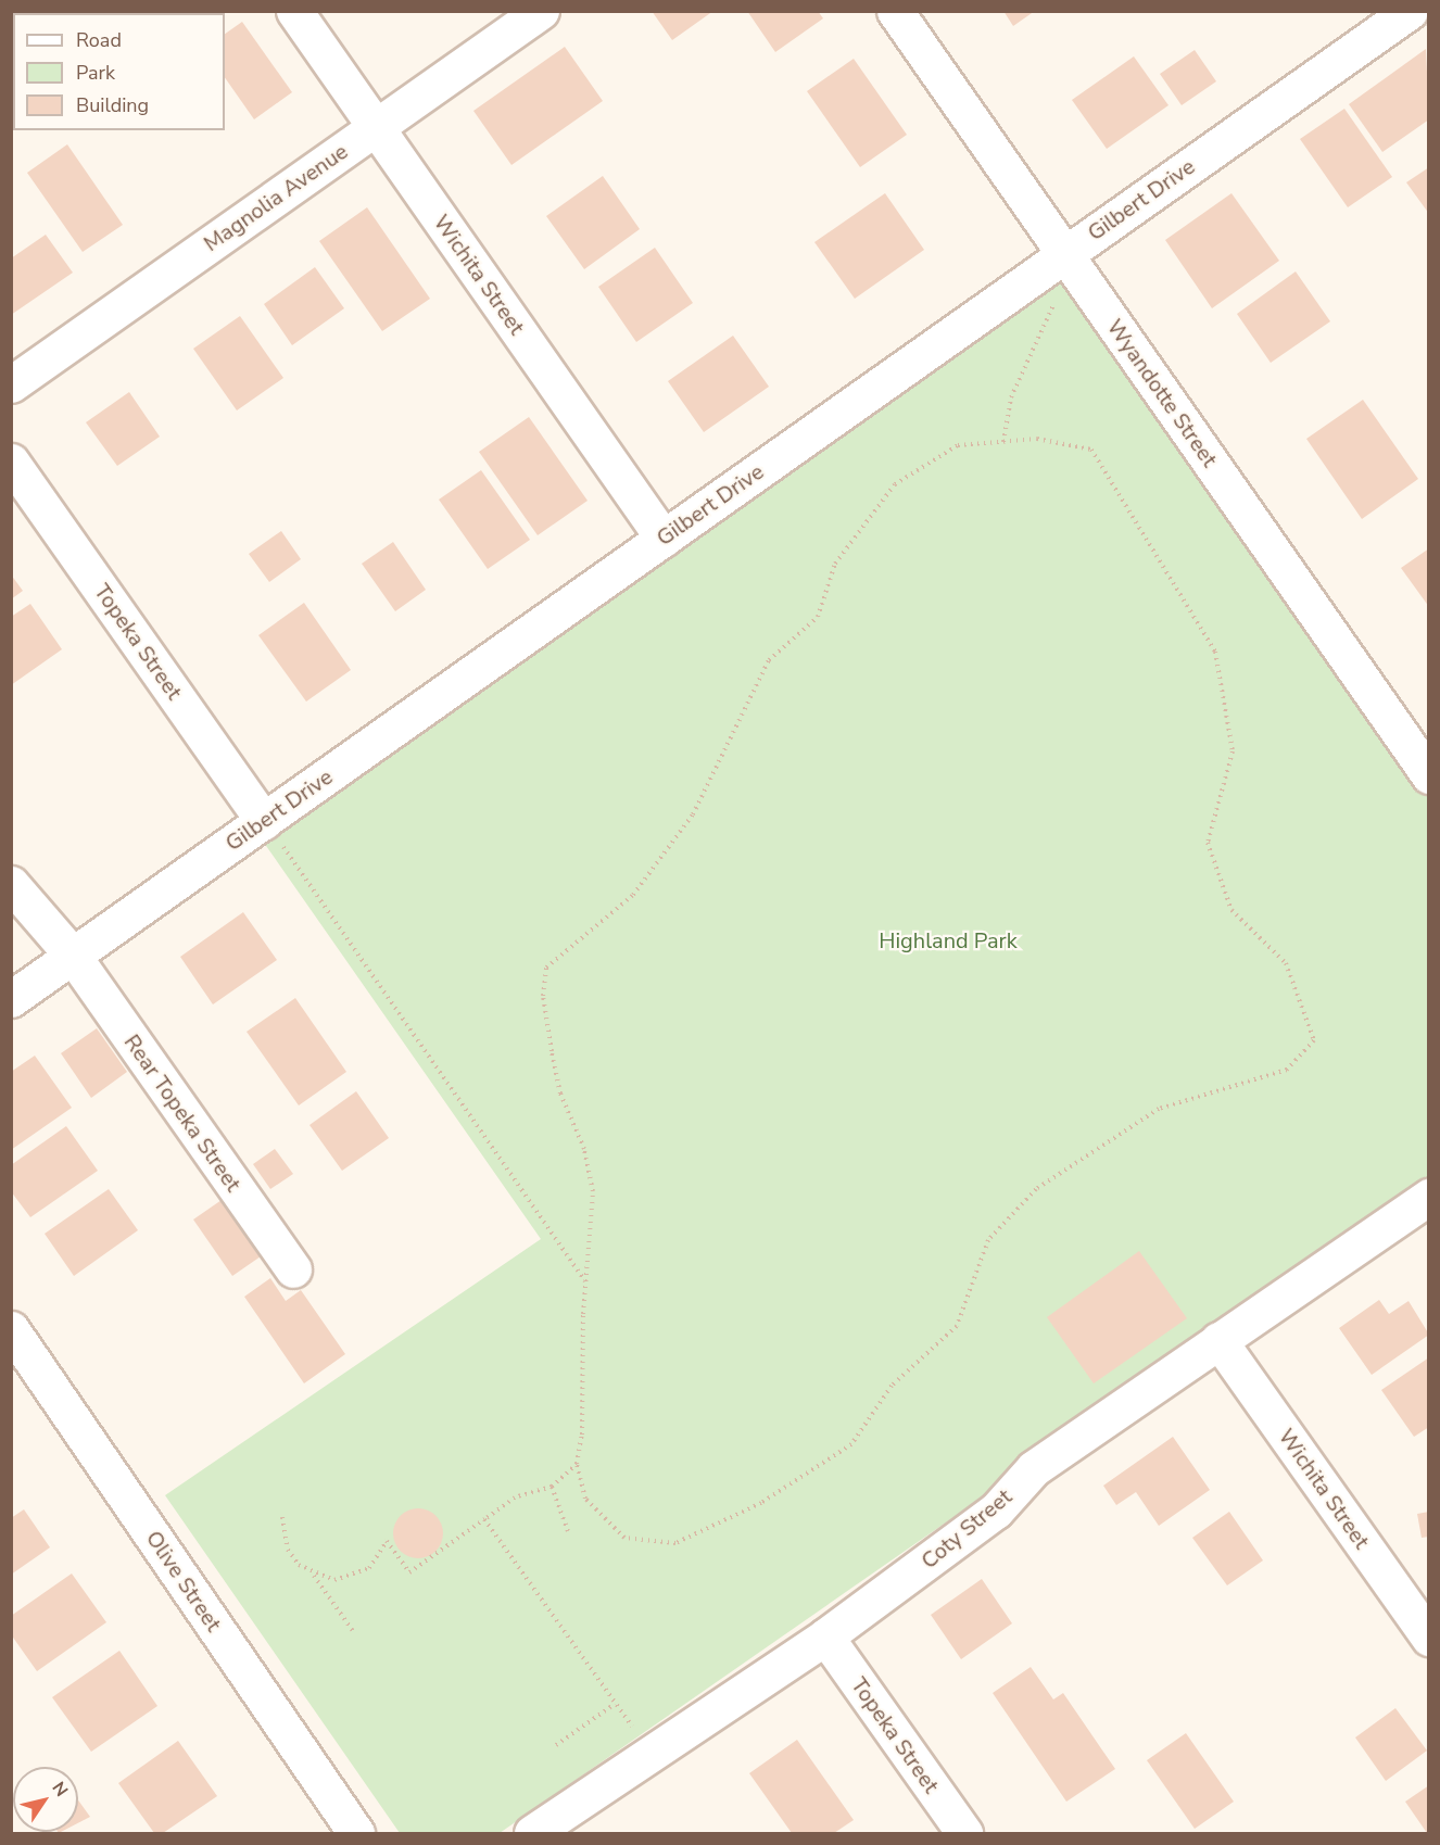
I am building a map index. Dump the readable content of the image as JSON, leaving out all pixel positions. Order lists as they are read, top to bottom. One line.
{"streets":{"street":["Magnolia Avenue","Gilbert Drive","Wichita Street","Wyandotte Street","Topeka Street","Rear Topeka Street","Coty Street","Olive Street"]},"crossings":[["Magnolia Avenue","Wichita Street"],["Gilbert Drive","Wichita Street"],["Gilbert Drive","Wyandotte Street"],["Gilbert Drive","Topeka Street"],["Gilbert Drive","Rear Topeka Street"],["Wichita Street","Coty Street"],["Topeka Street","Coty Street"]],"parks":["Highland Park"],"legend":["Road","Park","Building"],"north":"top right"}
